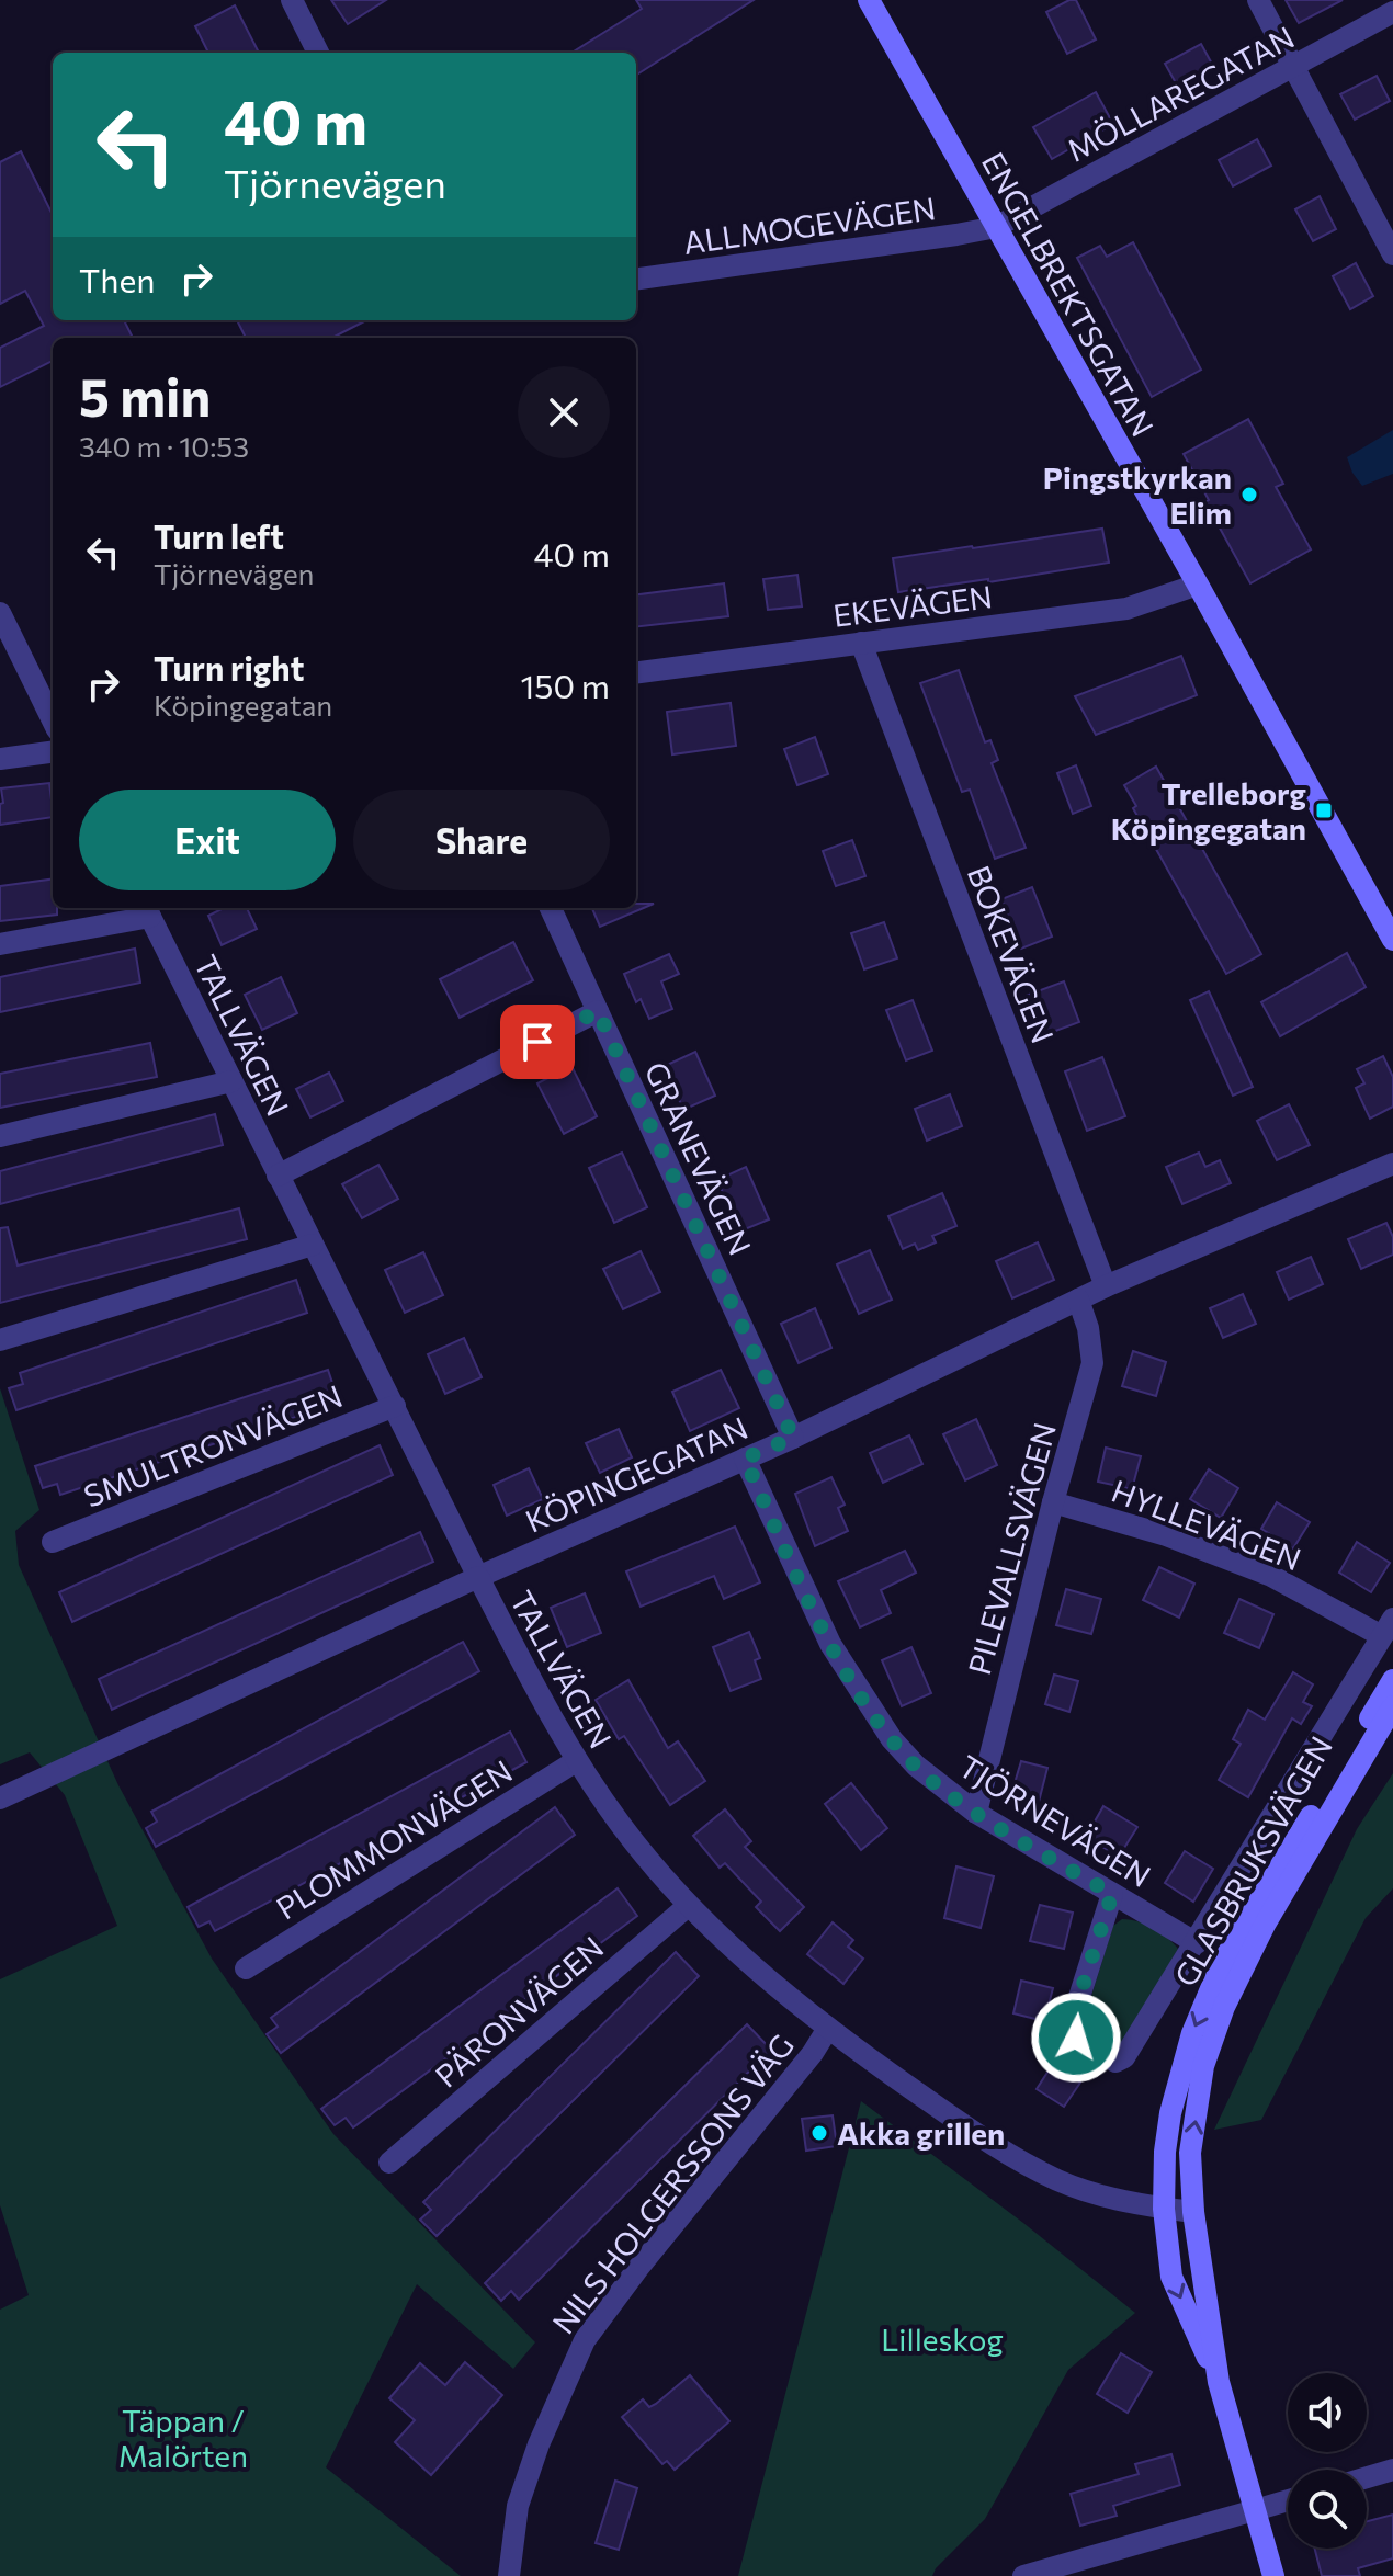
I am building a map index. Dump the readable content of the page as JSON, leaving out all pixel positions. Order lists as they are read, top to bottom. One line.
{"streets":{"main road":["ENGELBREKTSGATAN","GLASBRUKSVÄGEN"],"street":["MÖLLAREGATAN","ALLMOGEVÄGEN","EKEVÄGEN","BOKEVÄGEN","TALLVÄGEN","GRANEVÄGEN","SMULTRONVÄGEN","KÖPINGEGATAN","HYLLEVÄGEN","PILEVALLSVÄGEN","TJÖRNEVÄGEN","PLOMMONVÄGEN","PÄRONVÄGEN","NILS HOLGERSSONS VÄG"]},"crossings":[["MÖLLAREGATAN","ALLMOGEVÄGEN"],["MÖLLAREGATAN","ENGELBREKTSGATAN"],["ALLMOGEVÄGEN","ENGELBREKTSGATAN"],["ENGELBREKTSGATAN","EKEVÄGEN"],["EKEVÄGEN","BOKEVÄGEN"],["BOKEVÄGEN","KÖPINGEGATAN"],["TALLVÄGEN","SMULTRONVÄGEN"],["TALLVÄGEN","KÖPINGEGATAN"],["TALLVÄGEN","PLOMMONVÄGEN"],["TALLVÄGEN","GLASBRUKSVÄGEN"],["TALLVÄGEN","PÄRONVÄGEN"],["TALLVÄGEN","NILS HOLGERSSONS VÄG"],["GRANEVÄGEN","KÖPINGEGATAN"],["KÖPINGEGATAN","PILEVALLSVÄGEN"],["KÖPINGEGATAN","TJÖRNEVÄGEN"],["HYLLEVÄGEN","PILEVALLSVÄGEN"],["PILEVALLSVÄGEN","TJÖRNEVÄGEN"]],"parks":["Lilleskog","Täppan / Malörten"],"places":{"other":["Pingstkyrkan Elim","Akka grillen"],"transit":["Trelleborg Köpingegatan"]},"page":{"turn":["40 m","Tjörnevägen"],"then":"Then","heading":["5 min","340 m · 10:53"],"list":[{"name":"Turn left","note":"Tjörnevägen","value":"40 m"},{"name":"Turn right","note":"Köpingegatan","value":"150 m"}],"buttons":["Exit","Share"]}}
